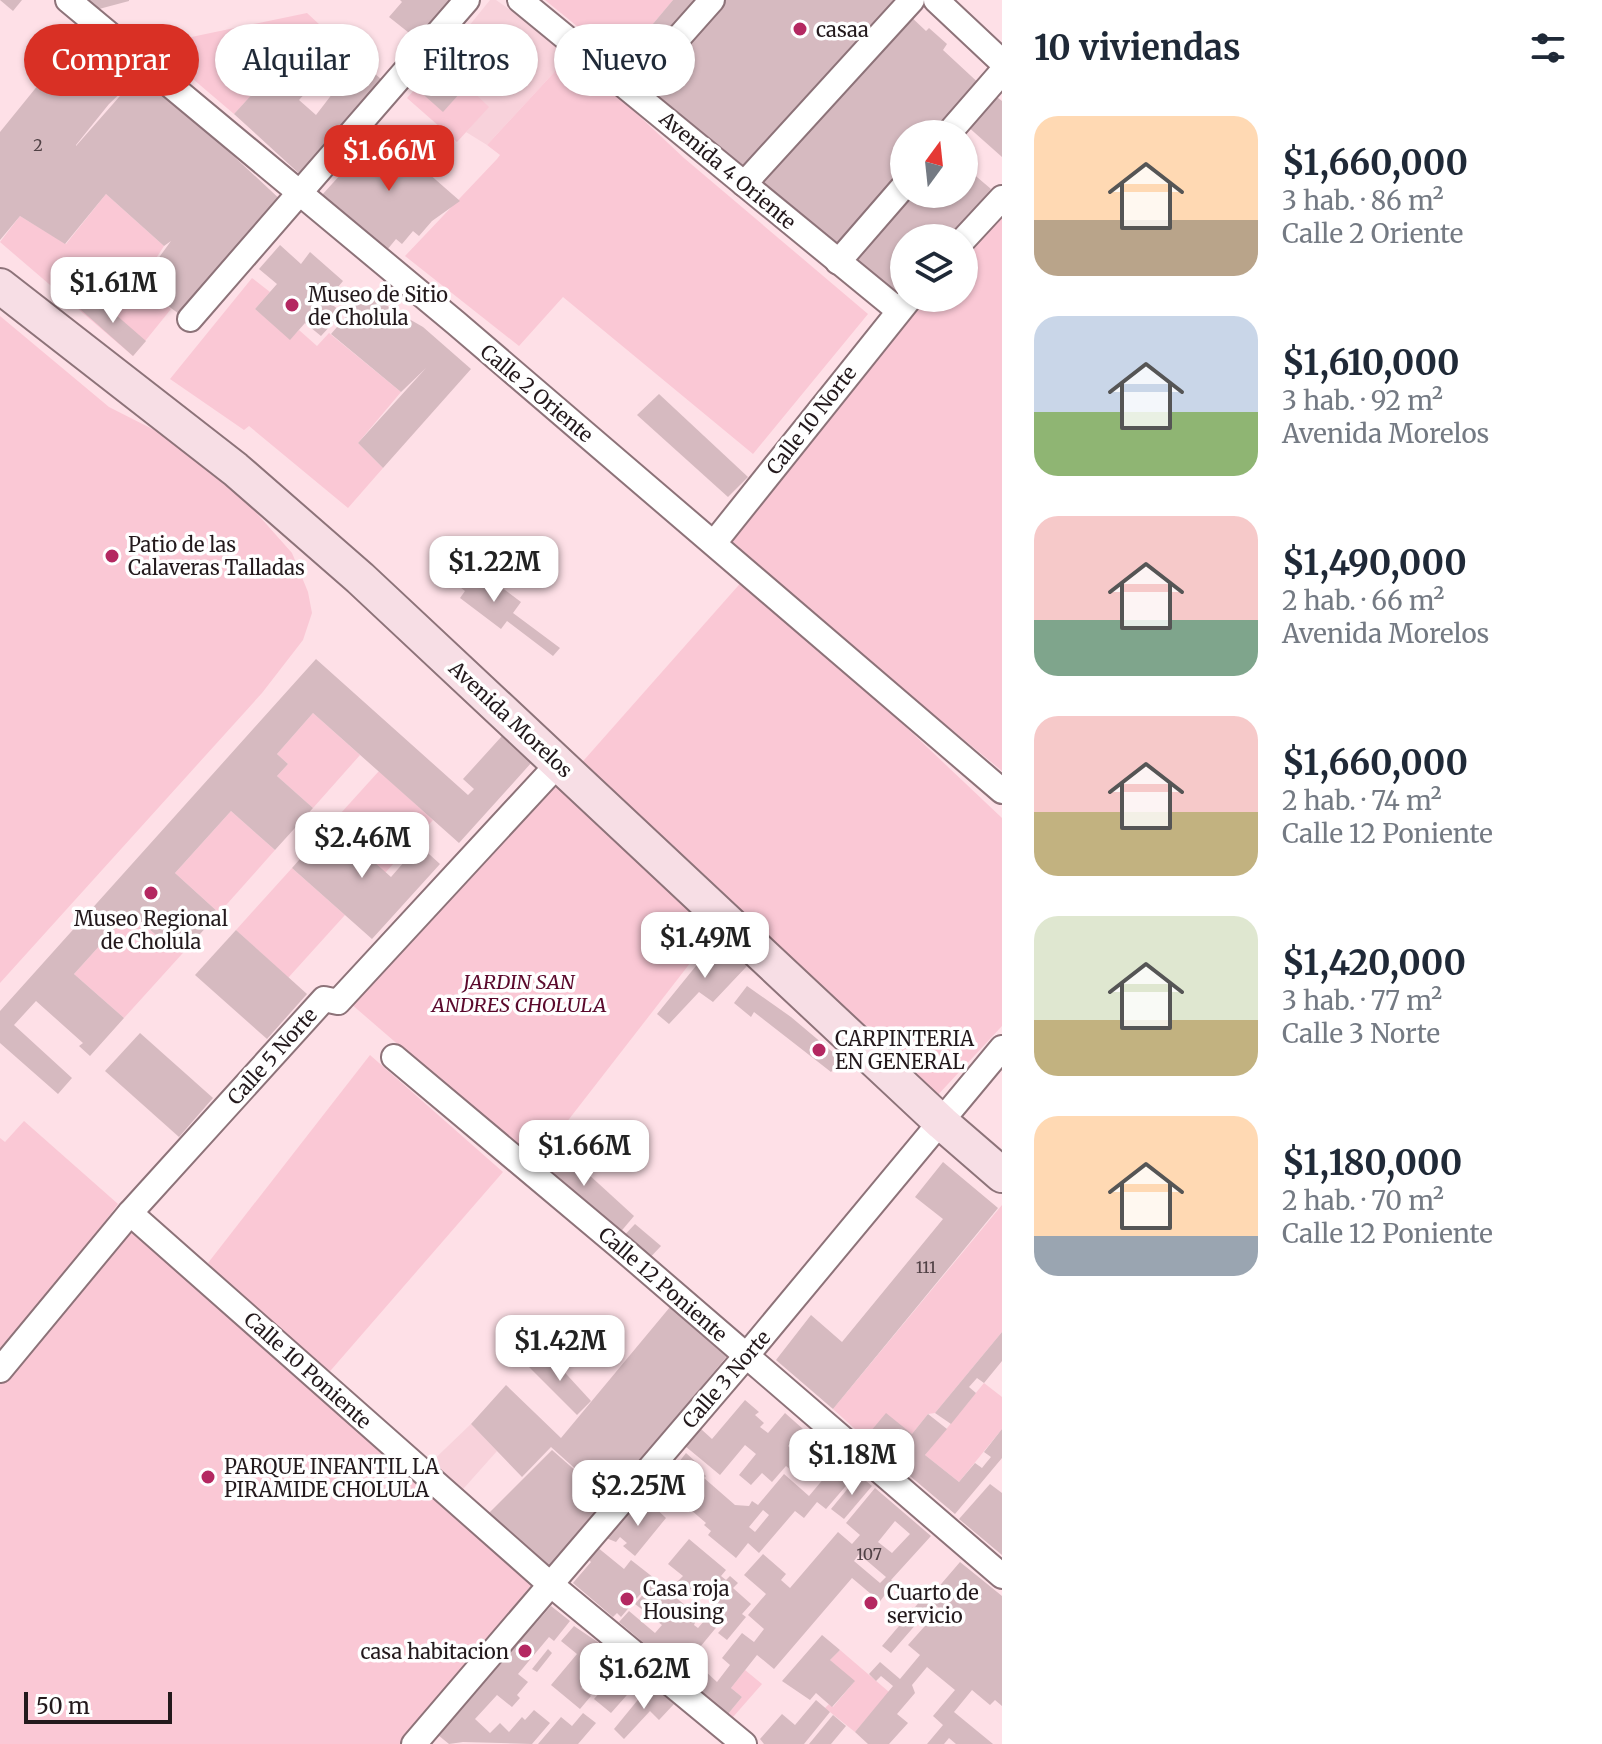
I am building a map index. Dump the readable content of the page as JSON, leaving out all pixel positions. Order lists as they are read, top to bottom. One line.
{"streets":{"main road":["Avenida Morelos"],"street":["Avenida 4 Oriente","Calle 2 Oriente","Calle 10 Norte","Calle 5 Norte","Calle 12 Poniente","Calle 10 Poniente","Calle 3 Norte"]},"crossings":[["Calle 2 Oriente","Calle 10 Norte"],["Avenida Morelos","Calle 5 Norte"],["Avenida Morelos","Calle 3 Norte"],["Calle 5 Norte","Calle 10 Poniente"],["Calle 12 Poniente","Calle 3 Norte"],["Calle 10 Poniente","Calle 3 Norte"]],"parks":["JARDIN SAN ANDRES CHOLULA"],"places":["casaa","Museo de Sitio de Cholula","Patio de las Calaveras Talladas","Museo Regional de Cholula","CARPINTERIA EN GENERAL","PARQUE INFANTIL LA PIRAMIDE CHOLULA","Casa roja Housing","Cuarto de servicio","casa habitacion"],"house_numbers":["2","111","107"],"scale_bar":"50 m","north":"top","page":{"heading":"10 viviendas","chip":["Comprar","Alquilar","Filtros","Nuevo"],"list":[{"name":"$1,660,000","note":"3 hab. · 86 m² · Calle 2 Oriente"},{"name":"$1,610,000","note":"3 hab. · 92 m² · Avenida Morelos"},{"name":"$1,490,000","note":"2 hab. · 66 m² · Avenida Morelos"},{"name":"$1,660,000","note":"2 hab. · 74 m² · Calle 12 Poniente"},{"name":"$1,420,000","note":"3 hab. · 77 m² · Calle 3 Norte"},{"name":"$1,180,000","note":"2 hab. · 70 m² · Calle 12 Poniente"}],"price":["$1.66M","$1.61M","$1.22M","$2.46M","$1.49M","$1.66M","$1.42M","$1.18M","$2.25M","$1.62M"],"scale":"50 m"}}
